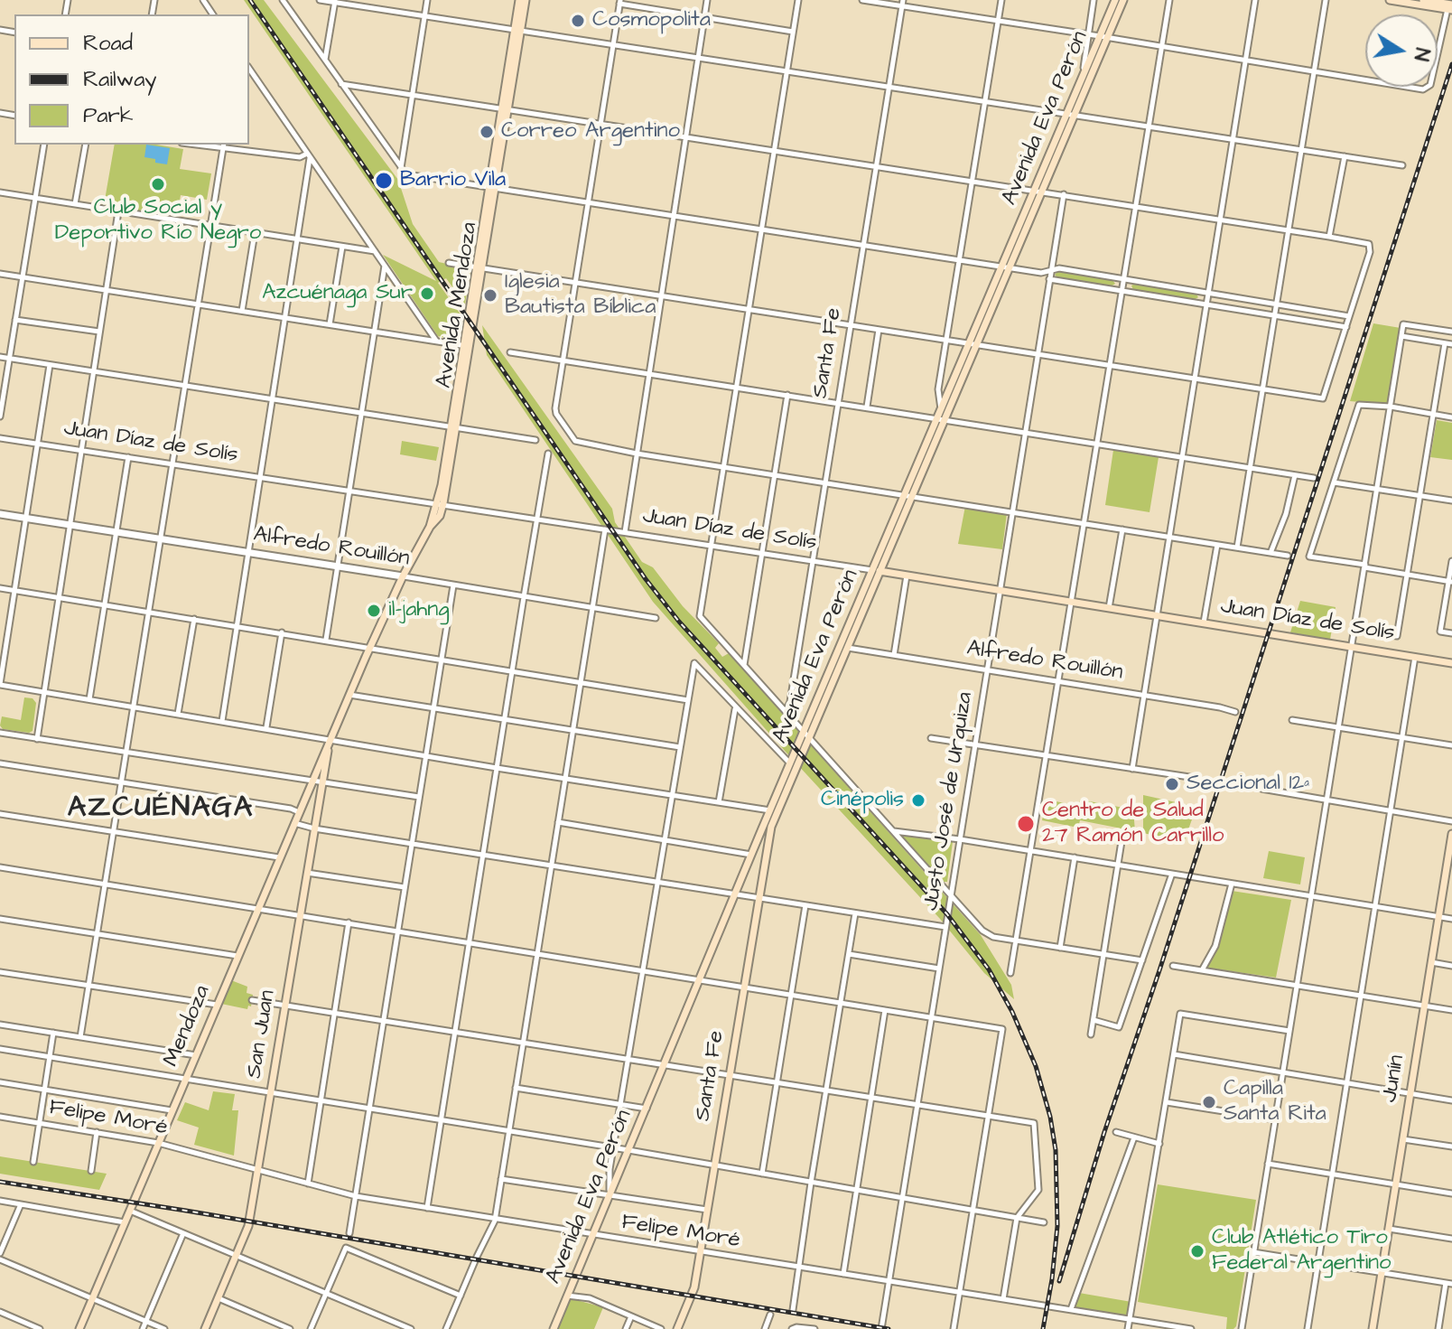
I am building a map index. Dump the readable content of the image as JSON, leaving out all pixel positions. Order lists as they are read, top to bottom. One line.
{"streets":{"main road":["Avenida Eva Perón","Avenida Mendoza","Santa Fe","Juan Díaz de Solís","Mendoza","San Juan","Junín"],"street":["Alfredo Rouillón","Justo José de Urquiza","Felipe Moré"]},"crossings":[["Avenida Eva Perón","Santa Fe"],["Avenida Eva Perón","Juan Díaz de Solís"],["Avenida Eva Perón","Alfredo Rouillón"],["Avenida Eva Perón","Felipe Moré"],["Avenida Mendoza","Juan Díaz de Solís"],["Avenida Mendoza","Alfredo Rouillón"],["Avenida Mendoza","Mendoza"],["Avenida Mendoza","San Juan"],["Santa Fe","Juan Díaz de Solís"],["Santa Fe","Felipe Moré"],["Juan Díaz de Solís","Justo José de Urquiza"],["Alfredo Rouillón","Justo José de Urquiza"],["Justo José de Urquiza","Felipe Moré"],["Mendoza","San Juan"],["Mendoza","Felipe Moré"],["San Juan","Felipe Moré"]],"districts":["AZCUÉNAGA"],"places":["Cosmopolita","Correo Argentino","Barrio Vila","Club Social y Deportivo Río Negro","Azcuénaga Sur","Iglesia Bautista Bíblica","il-jahng","Seccional 12ª","Cinépolis","Centro de Salud 27 Ramón Carrillo","Capilla Santa Rita","Club Atlético Tiro Federal Argentino"],"legend":["Road","Railway","Park"],"north":"right"}
